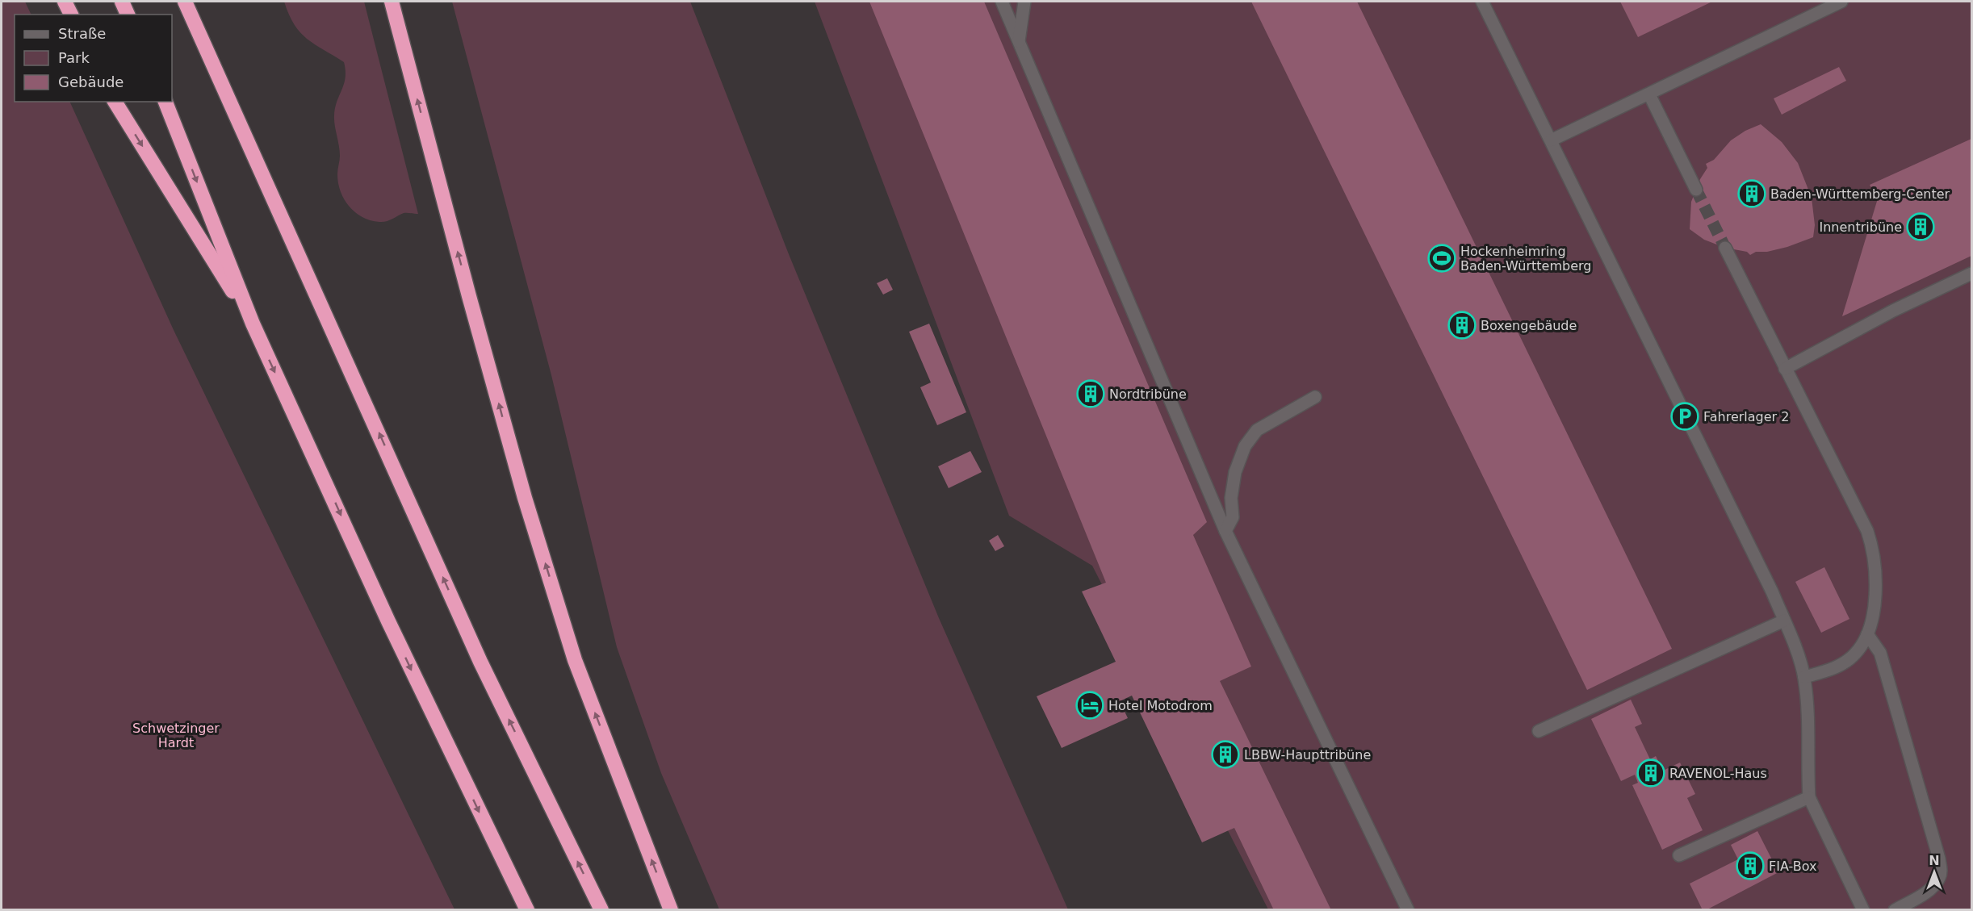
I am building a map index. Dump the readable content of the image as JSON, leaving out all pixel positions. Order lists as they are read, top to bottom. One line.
{"parks":["Schwetzinger Hardt"],"places":{"building":["Baden-Württemberg-Center","Innentribüne","Boxengebäude","Nordtribüne","LBBW-Haupttribüne","RAVENOL-Haus","FIA-Box"],"sports":["Hockenheimring Baden-Württemberg"],"parking":["Fahrerlager 2"],"hotel":["Hotel Motodrom"]},"legend":["Straße","Park","Gebäude"],"north":"top"}
